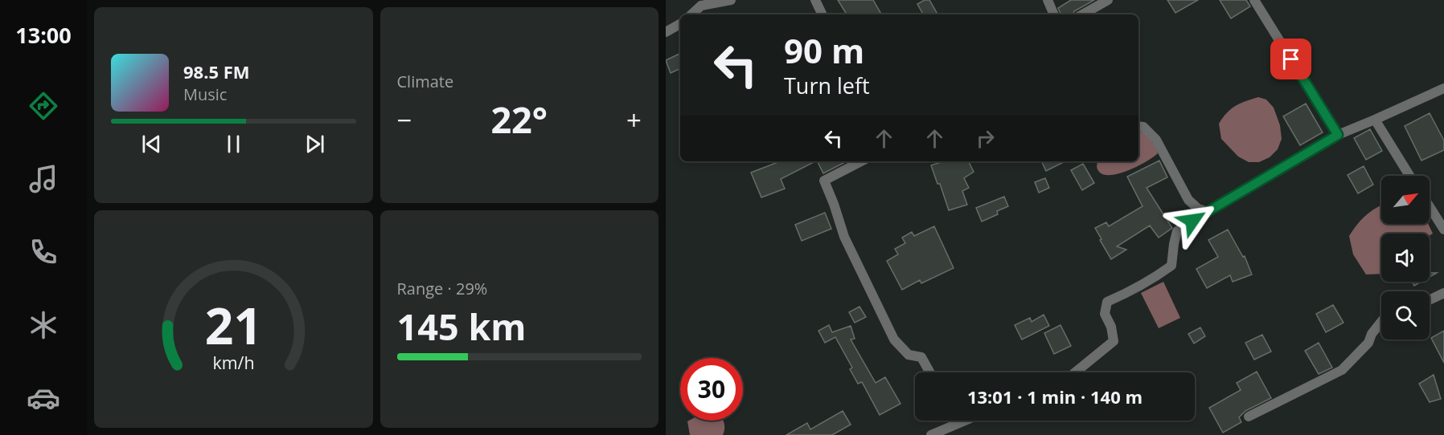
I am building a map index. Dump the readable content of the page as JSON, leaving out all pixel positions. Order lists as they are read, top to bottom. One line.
{"north":"top right","page":{"tabs":"13:00","tile":["Climate",["Range · 29%","145 km"]],"turn":["90 m","Turn left"],"song":["98.5 FM","Music"],"heat":["−","22°","+"],"limit":"30","trip":"13:01 · 1 min · 140 m","gauge":["21","km/h"]}}
